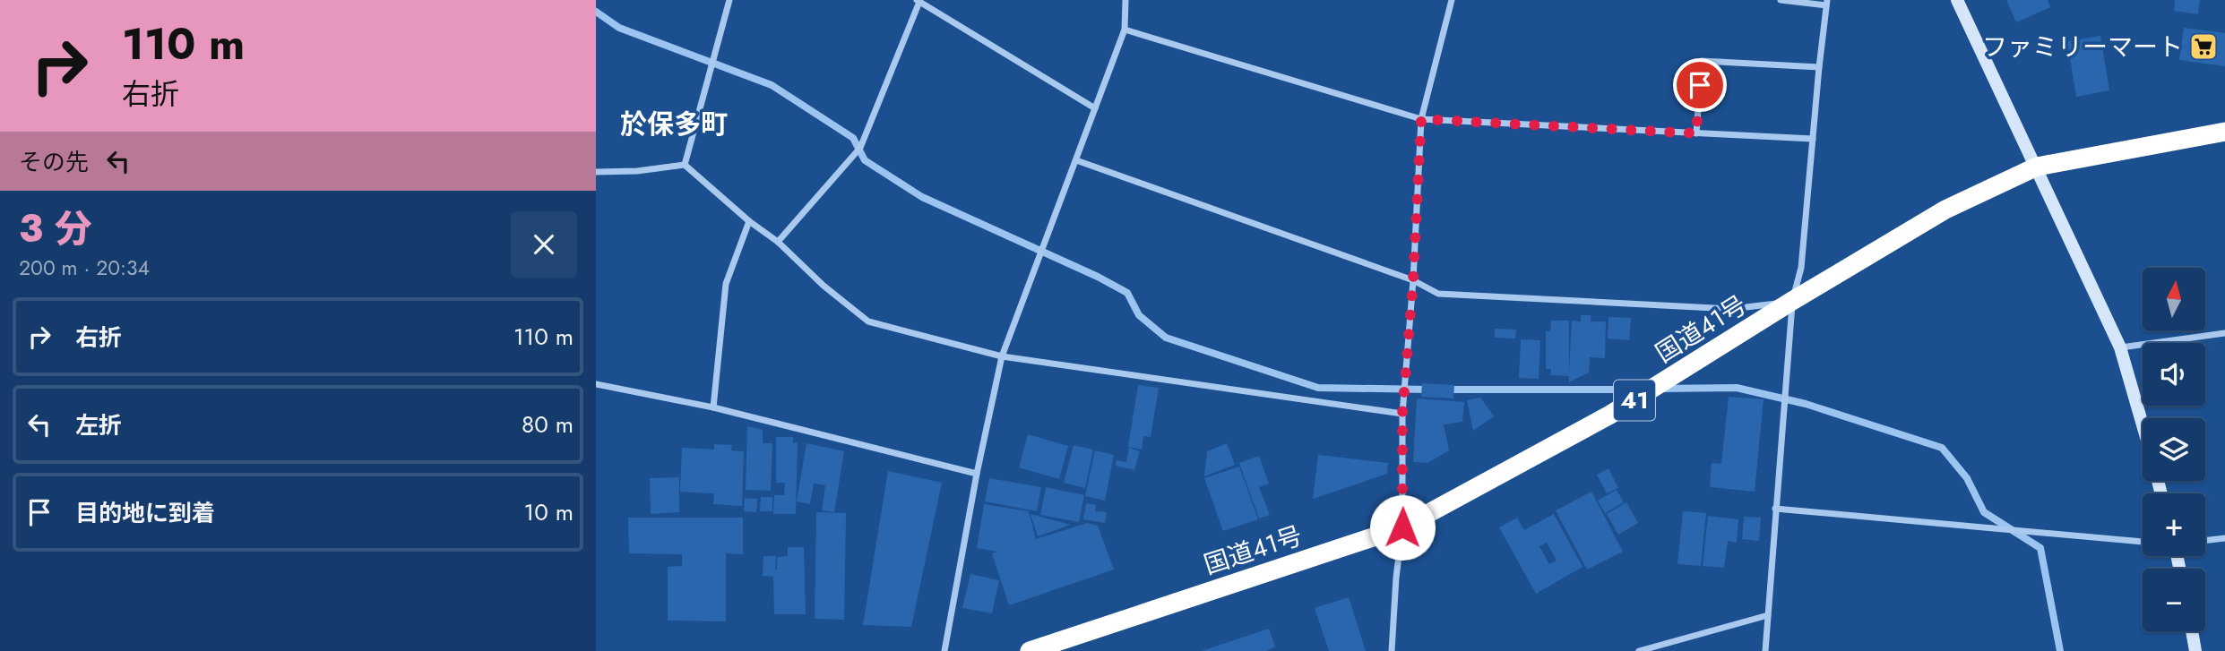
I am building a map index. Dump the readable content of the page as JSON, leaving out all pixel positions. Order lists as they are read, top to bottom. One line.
{"streets":{"highway":["国道41号","41"]},"districts":["於保多町"],"places":{"supermarket":["ファミリーマート"]},"north":"top","page":{"turn":["110 m","右折"],"then":"その先","heading":["3 分","200 m · 20:34"],"map_buttons":["+","−"],"list":[{"name":"右折","value":"110 m"},{"name":"左折","value":"80 m"},{"name":"目的地に到着","value":"10 m"}]}}
